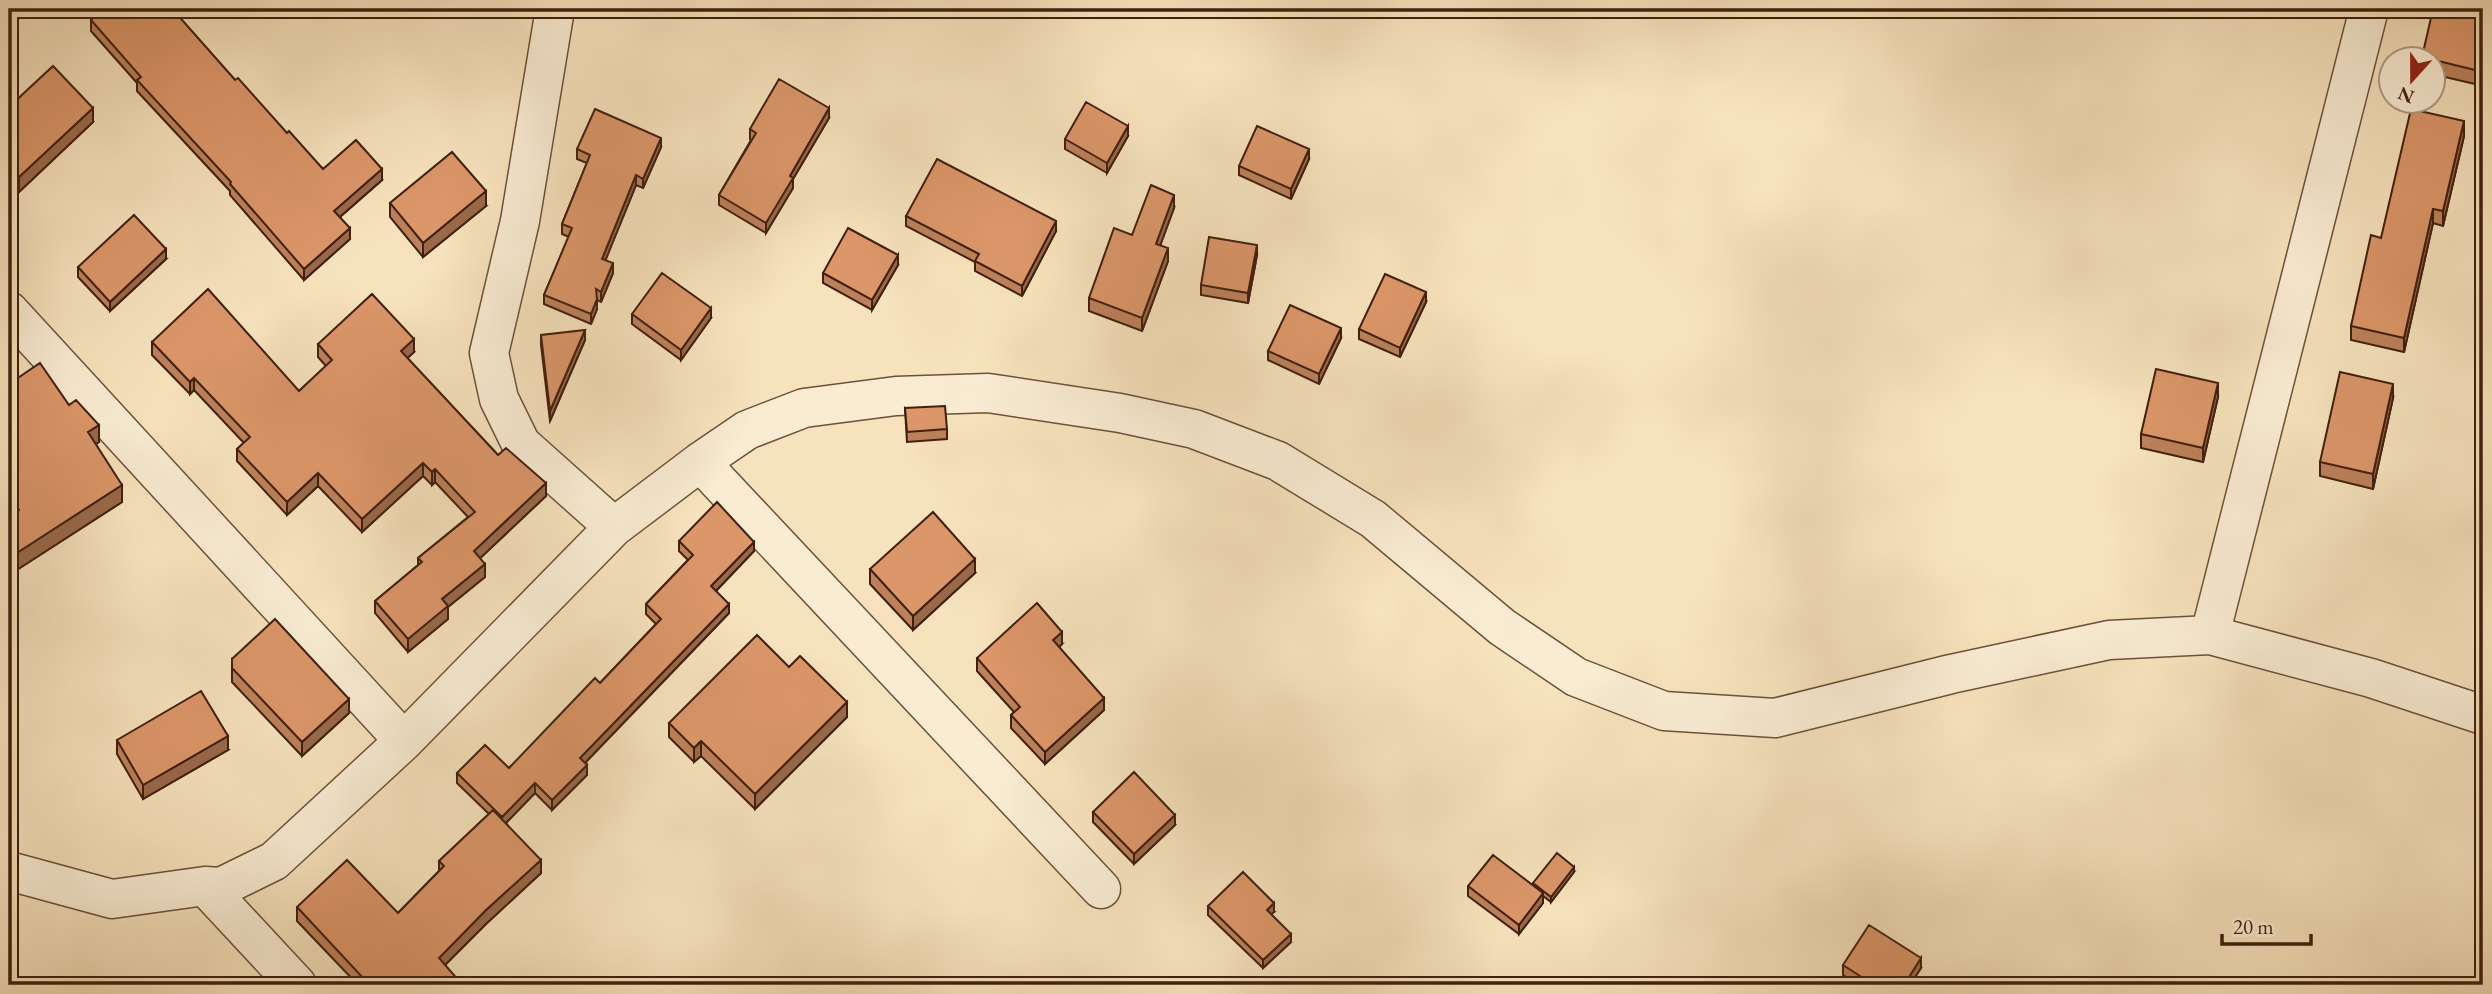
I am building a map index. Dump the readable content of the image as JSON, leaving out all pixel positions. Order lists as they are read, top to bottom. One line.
{"scale_bar":"20 m","north":"bottom"}
